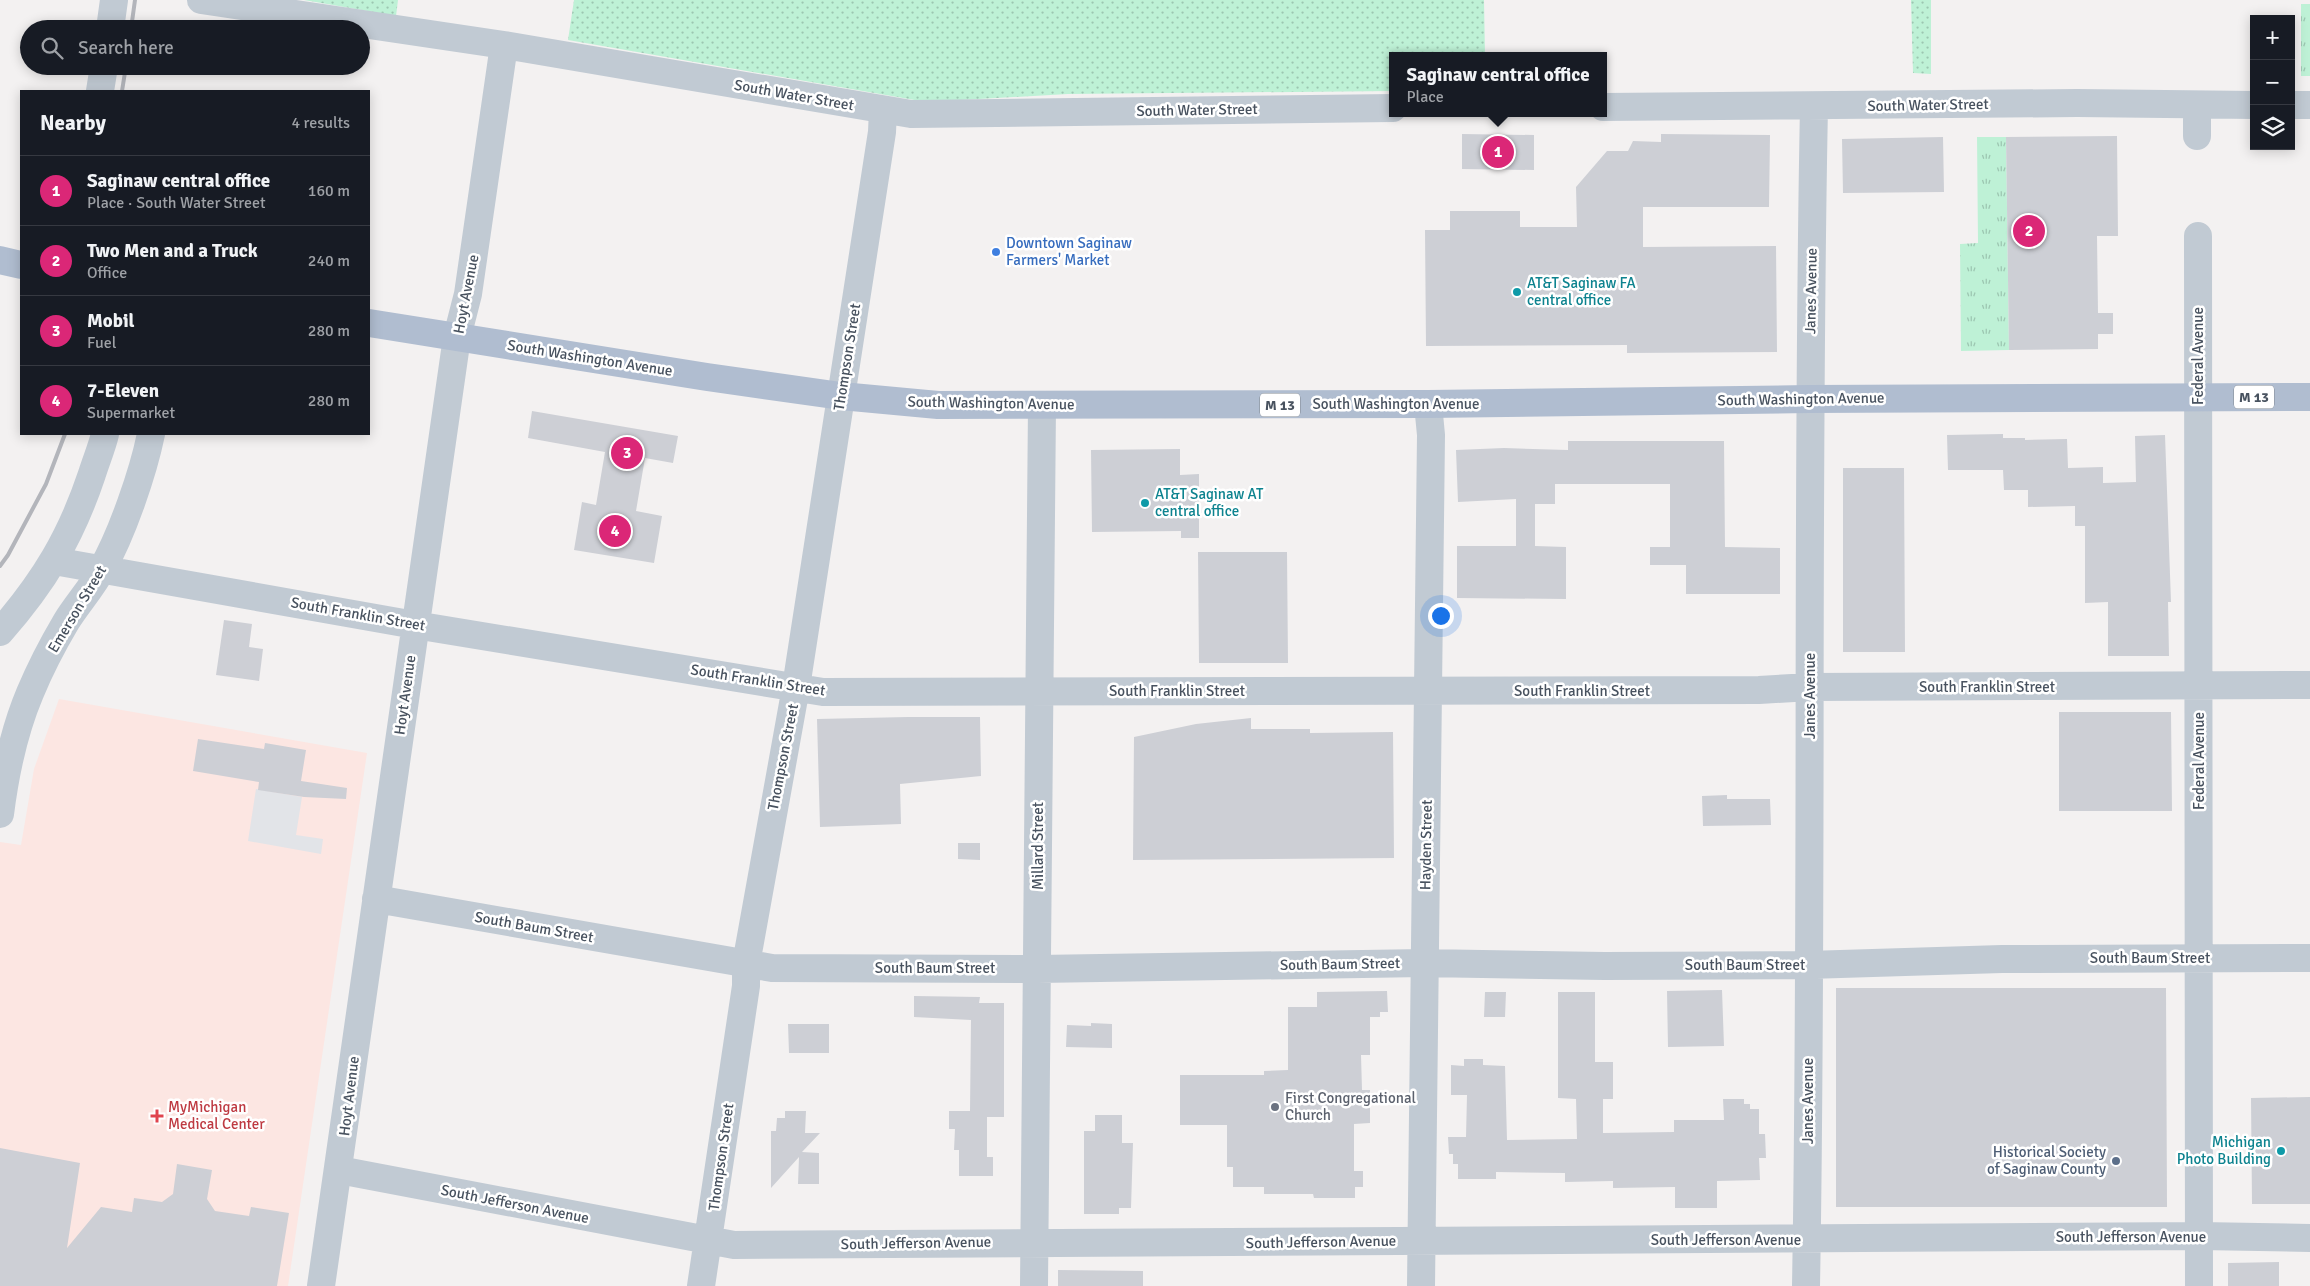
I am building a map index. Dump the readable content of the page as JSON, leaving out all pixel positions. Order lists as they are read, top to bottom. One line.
{"streets":{"main road":["South Washington Avenue","M 13"],"street":["South Water Street","Janes Avenue","Hoyt Avenue","Federal Avenue","Thompson Street","Emerson Street","South Franklin Street","Hayden Street","Millard Street","South Baum Street","South Jefferson Avenue"]},"crossings":[["South Water Street","Janes Avenue"],["South Water Street","Hoyt Avenue"],["South Water Street","Thompson Street"],["Janes Avenue","South Washington Avenue"],["Janes Avenue","South Franklin Street"],["Janes Avenue","South Baum Street"],["Janes Avenue","South Jefferson Avenue"],["Hoyt Avenue","South Washington Avenue"],["Hoyt Avenue","South Franklin Street"],["Hoyt Avenue","South Baum Street"],["Hoyt Avenue","South Jefferson Avenue"],["Federal Avenue","South Washington Avenue"],["Federal Avenue","South Franklin Street"],["Federal Avenue","South Baum Street"],["Federal Avenue","South Jefferson Avenue"],["Thompson Street","South Washington Avenue"],["Thompson Street","South Franklin Street"],["Thompson Street","South Baum Street"],["Thompson Street","South Jefferson Avenue"],["South Washington Avenue","Hayden Street"],["South Washington Avenue","Millard Street"],["Emerson Street","South Franklin Street"],["South Franklin Street","Hayden Street"],["South Franklin Street","Millard Street"],["Hayden Street","South Baum Street"],["Hayden Street","South Jefferson Avenue"],["Millard Street","South Baum Street"],["Millard Street","South Jefferson Avenue"]],"places":{"other":["Downtown Saginaw Farmers' Market","AT&T Saginaw FA central office","AT&T Saginaw AT central office","First Congregational Church","Michigan Photo Building","Historical Society of Saginaw County"],"health":["MyMichigan Medical Center"]},"page":{"map_buttons":["+","−"],"search":"Search here","popup":["Saginaw central office","Place"],"heading":["Nearby","4 results"],"pins":["1","2","3","4"],"list":[{"mark":"1","name":"Saginaw central office","note":"Place · South Water Street","value":"160 m"},{"mark":"2","name":"Two Men and a Truck","note":"Office","value":"240 m"},{"mark":"3","name":"Mobil","note":"Fuel","value":"280 m"},{"mark":"4","name":"7-Eleven","note":"Supermarket","value":"280 m"}]}}
